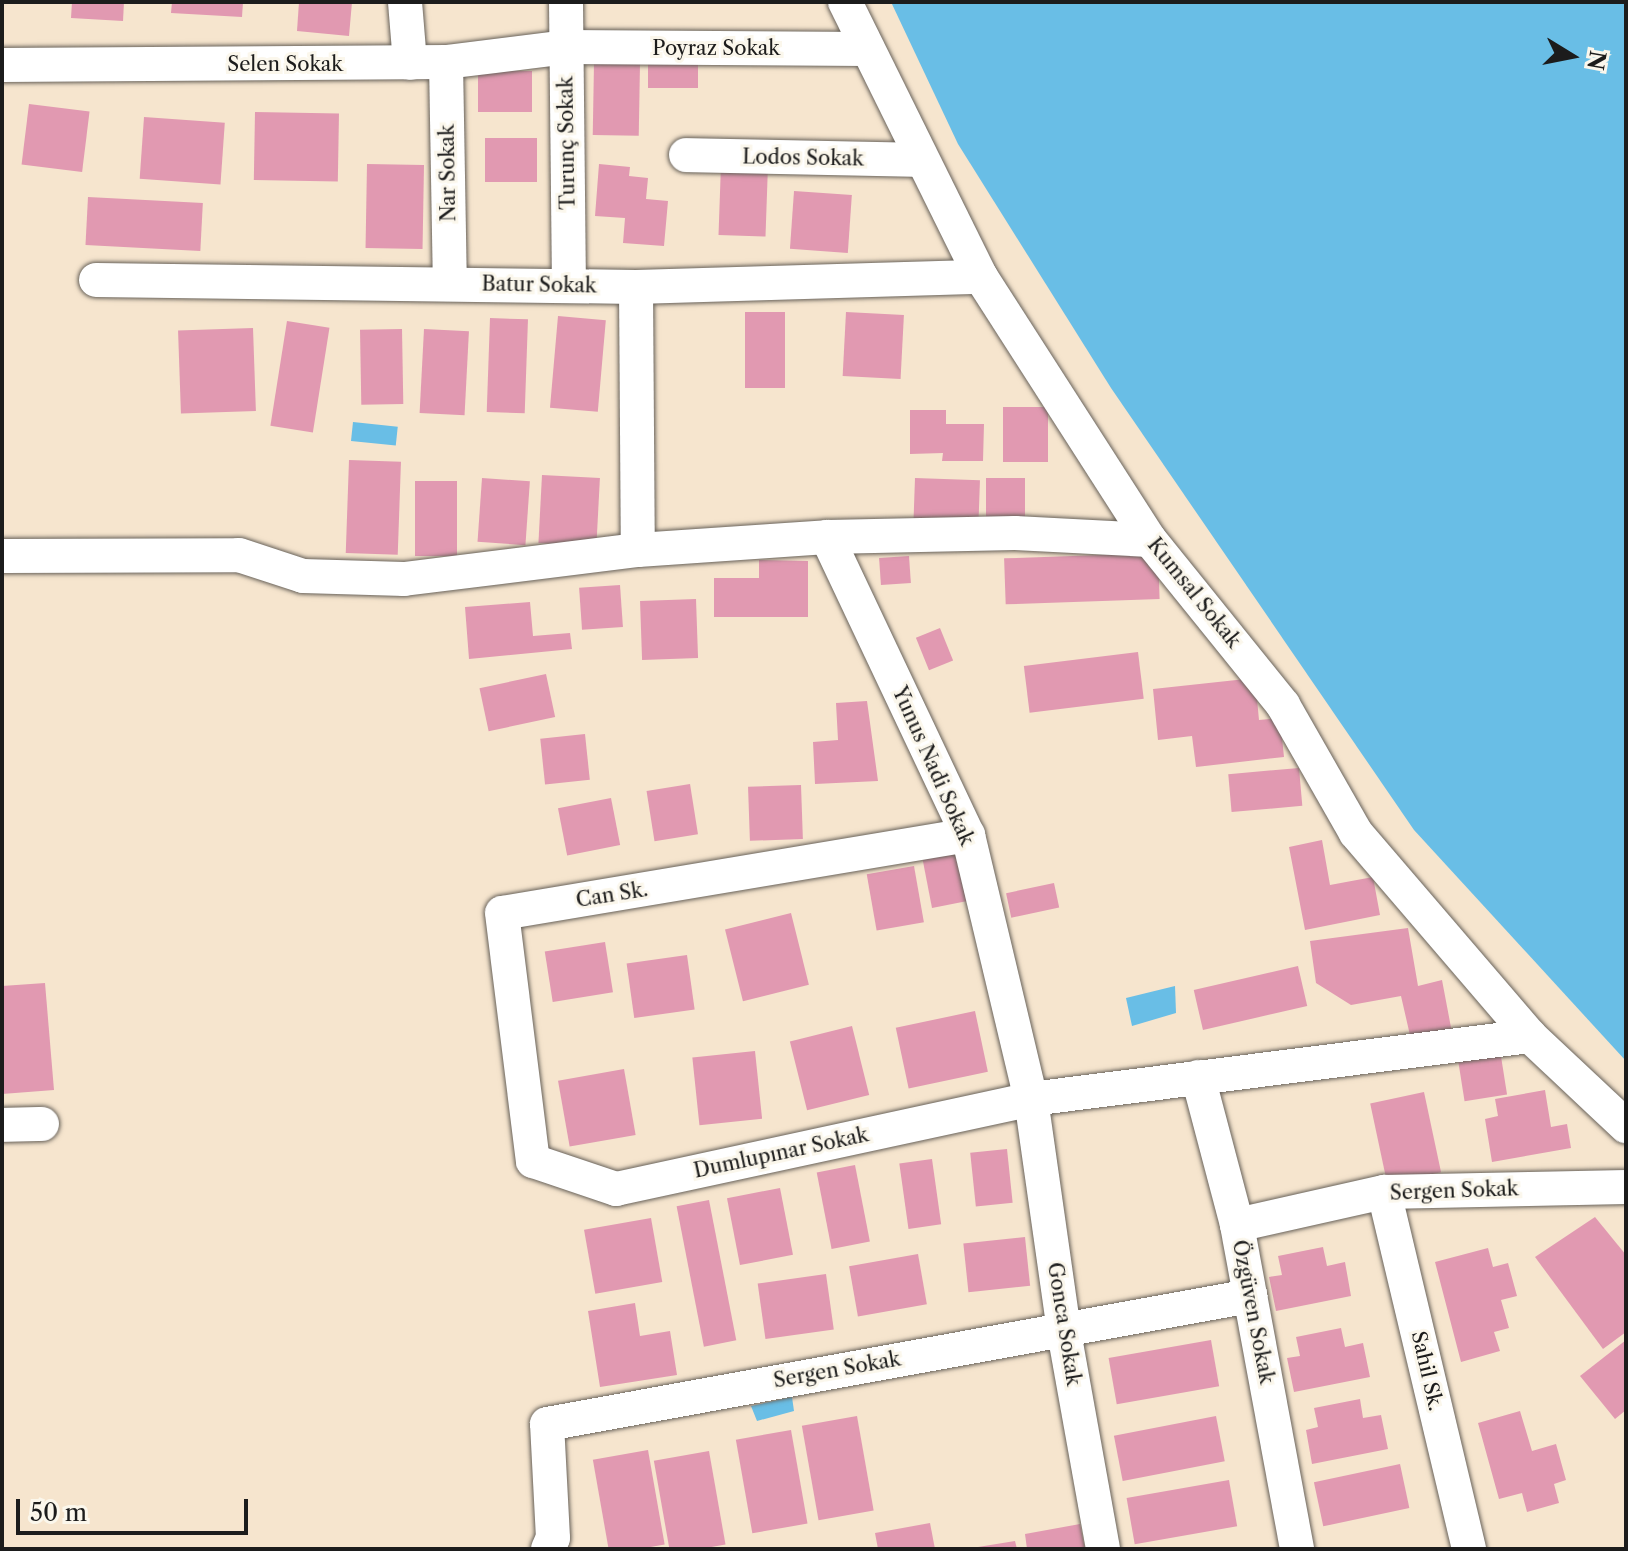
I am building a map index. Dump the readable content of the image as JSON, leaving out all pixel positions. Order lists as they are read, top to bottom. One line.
{"streets":{"street":["Poyraz Sokak","Selen Sokak","Turunç Sokak","Lodos Sokak","Nar Sokak","Batur Sokak","Kumsal Sokak","Yunus Nadi Sokak","Can Sk.","Dumlupınar Sokak","Sergen Sokak","Özgüven Sokak","Gonca Sokak","Sahil Sk."]},"crossings":[["Poyraz Sokak","Selen Sokak"],["Poyraz Sokak","Turunç Sokak"],["Poyraz Sokak","Kumsal Sokak"],["Selen Sokak","Turunç Sokak"],["Selen Sokak","Nar Sokak"],["Turunç Sokak","Batur Sokak"],["Lodos Sokak","Kumsal Sokak"],["Nar Sokak","Batur Sokak"],["Batur Sokak","Kumsal Sokak"],["Kumsal Sokak","Dumlupınar Sokak"],["Yunus Nadi Sokak","Can Sk."],["Yunus Nadi Sokak","Dumlupınar Sokak"],["Yunus Nadi Sokak","Gonca Sokak"],["Can Sk.","Dumlupınar Sokak"],["Dumlupınar Sokak","Özgüven Sokak"],["Dumlupınar Sokak","Gonca Sokak"],["Sergen Sokak","Özgüven Sokak"],["Sergen Sokak","Gonca Sokak"],["Sergen Sokak","Sahil Sk."]],"scale_bar":"50 m","north":"right"}
